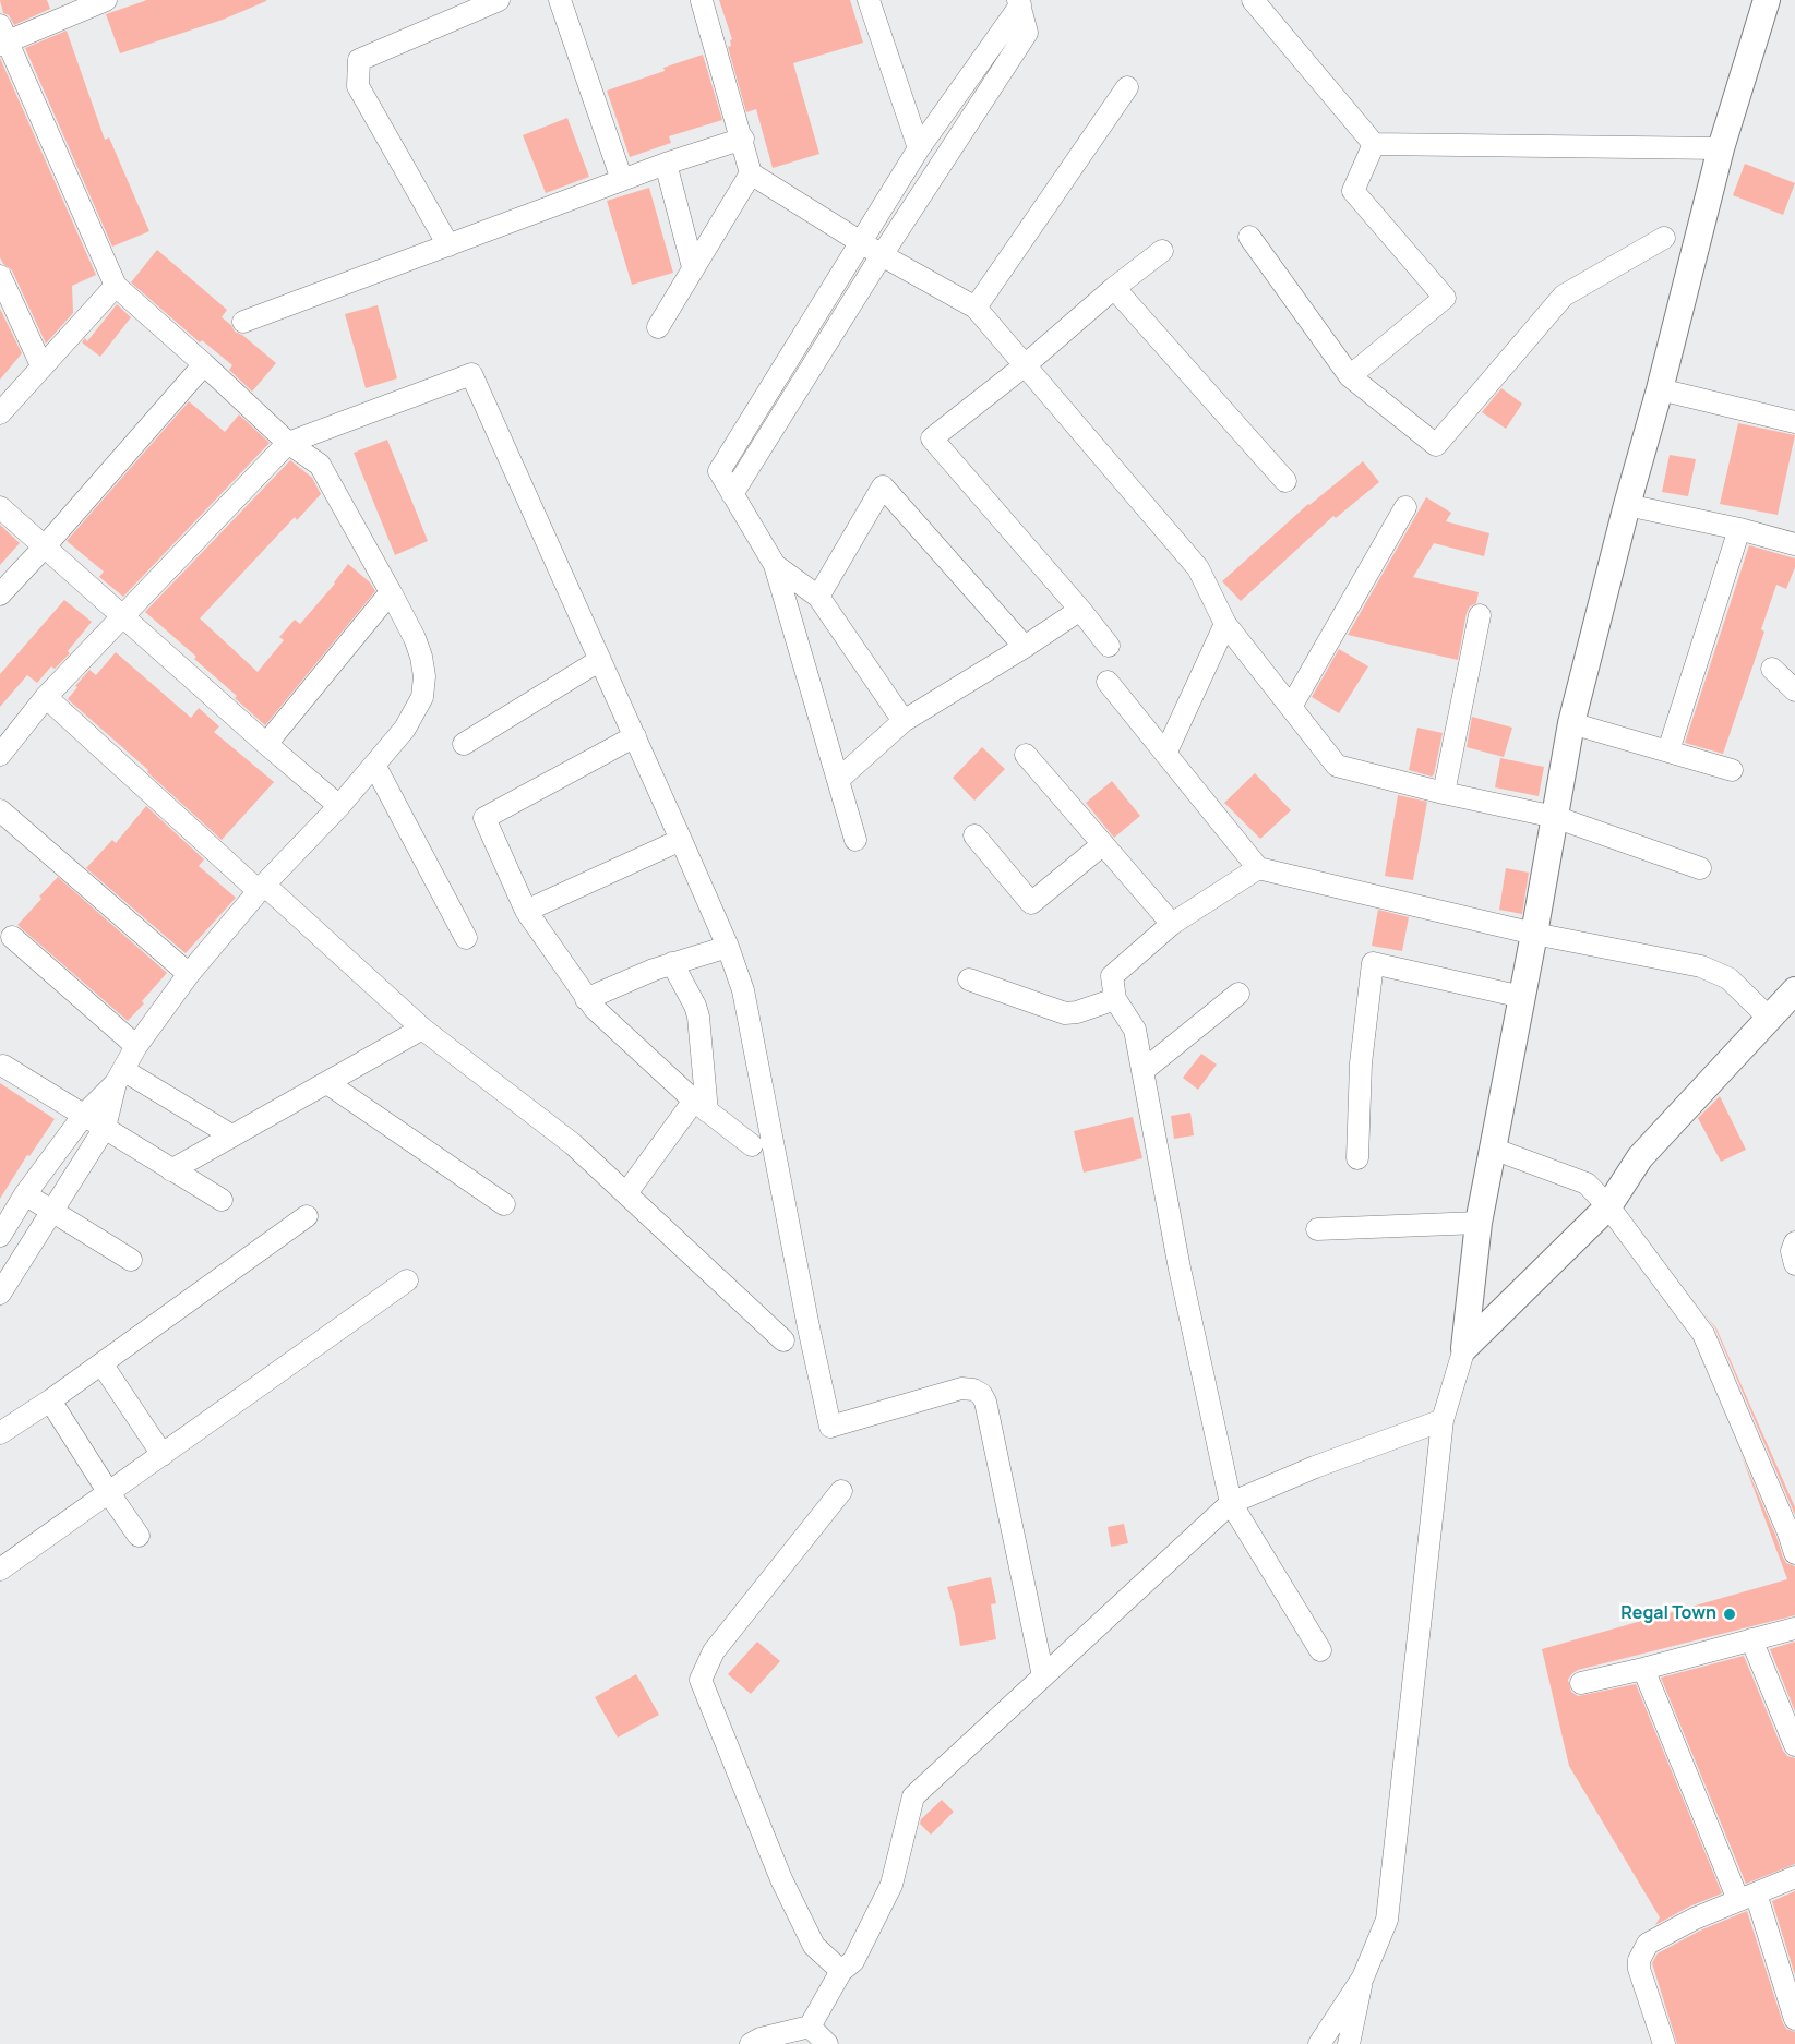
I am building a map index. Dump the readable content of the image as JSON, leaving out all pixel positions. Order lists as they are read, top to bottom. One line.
{"places":["Regal Town"]}
